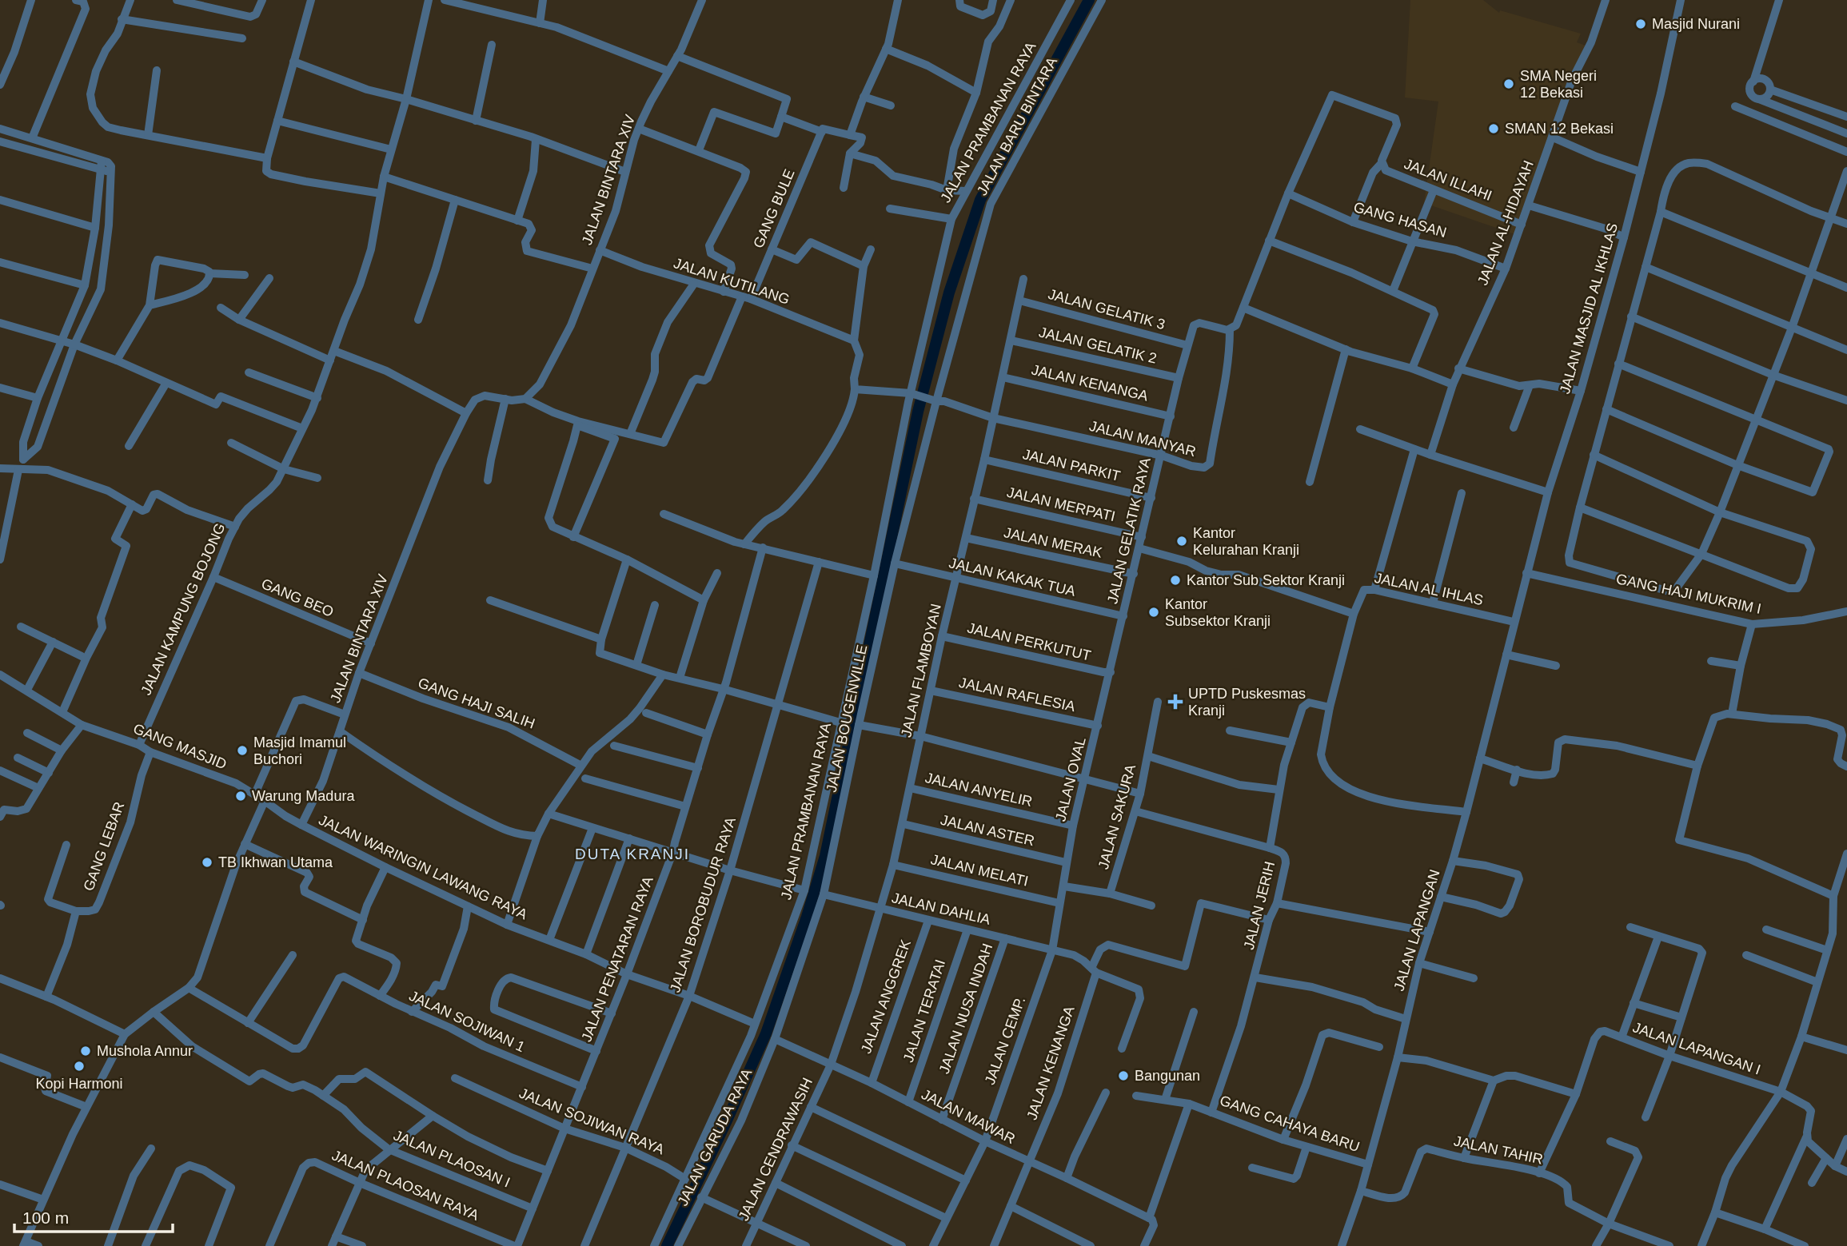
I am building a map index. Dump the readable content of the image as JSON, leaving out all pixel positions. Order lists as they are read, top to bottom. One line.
{"streets":{"street":["JALAN PRAMBANAN RAYA","JALAN BARU BINTARA","JALAN BINTARA XIV","JALAN ILLAHI","GANG BULE","GANG HASAN","JALAN AL-HIDAYAH","JALAN KUTILANG","JALAN MASJID AL IKHLAS","JALAN GELATIK 3","JALAN GELATIK 2","JALAN KENANGA","JALAN MANYAR","JALAN PARKIT","JALAN MERPATI","JALAN GELATIK RAYA","JALAN MERAK","JALAN KAKAK TUA","JALAN AL IHLAS","GANG HAJI MUKRIM I","GANG BEO","JALAN KAMPUNG BOJONG","JALAN PERKUTUT","JALAN FLAMBOYAN","JALAN RAFLESIA","GANG HAJI SALIH","JALAN BOUGENVILLE","GANG MASJID","JALAN OVAL","JALAN ANYELIR","JALAN SAKURA","JALAN ASTER","GANG LEBAR","JALAN WARINGIN LAWANG RAYA","JALAN MELATI","JALAN BOROBUDUR RAYA","JALAN JERIH","JALAN DAHLIA","JALAN LAPANGAN","JALAN PENATARAN RAYA","JALAN ANGGREK","JALAN NUSA INDAH","JALAN TERATAI","JALAN SOJIWAN 1","JALAN CEMP.","JALAN LAPANGAN I","JALAN MAWAR","JALAN SOJIWAN RAYA","GANG CAHAYA BARU","JALAN GARUDA RAYA","JALAN CENDRAWASIH","JALAN TAHIR","JALAN PLAOSAN I","JALAN PLAOSAN RAYA"]},"crossings":[["JALAN PRAMBANAN RAYA","JALAN MANYAR"],["JALAN PRAMBANAN RAYA","JALAN WARINGIN LAWANG RAYA"],["JALAN PRAMBANAN RAYA","JALAN SOJIWAN RAYA"],["JALAN BARU BINTARA","JALAN MANYAR"],["JALAN BARU BINTARA","JALAN BOUGENVILLE"],["JALAN BINTARA XIV","JALAN KUTILANG"],["JALAN BINTARA XIV","GANG BEO"],["JALAN BINTARA XIV","GANG HAJI SALIH"],["JALAN BINTARA XIV","JALAN WARINGIN LAWANG RAYA"],["JALAN ILLAHI","JALAN AL-HIDAYAH"],["GANG BULE","JALAN KUTILANG"],["GANG HASAN","JALAN AL-HIDAYAH"],["JALAN MASJID AL IKHLAS","JALAN AL IHLAS"],["JALAN MASJID AL IKHLAS","GANG HAJI MUKRIM I"],["JALAN MASJID AL IKHLAS","JALAN LAPANGAN"],["JALAN GELATIK 3","JALAN GELATIK RAYA"],["JALAN GELATIK 3","JALAN FLAMBOYAN"],["JALAN GELATIK 2","JALAN GELATIK RAYA"],["JALAN GELATIK 2","JALAN FLAMBOYAN"],["JALAN KENANGA","JALAN GELATIK RAYA"],["JALAN KENANGA","JALAN FLAMBOYAN"],["JALAN KENANGA","JALAN JERIH"],["JALAN KENANGA","JALAN DAHLIA"],["JALAN KENANGA","JALAN MAWAR"],["JALAN MANYAR","JALAN GELATIK RAYA"],["JALAN MANYAR","JALAN FLAMBOYAN"],["JALAN MANYAR","JALAN BOUGENVILLE"],["JALAN PARKIT","JALAN GELATIK RAYA"],["JALAN PARKIT","JALAN FLAMBOYAN"],["JALAN MERPATI","JALAN GELATIK RAYA"],["JALAN MERPATI","JALAN FLAMBOYAN"],["JALAN GELATIK RAYA","JALAN MERAK"],["JALAN GELATIK RAYA","JALAN KAKAK TUA"],["JALAN GELATIK RAYA","JALAN OVAL"],["JALAN MERAK","JALAN FLAMBOYAN"],["JALAN KAKAK TUA","JALAN FLAMBOYAN"],["JALAN KAKAK TUA","JALAN BOUGENVILLE"],["JALAN KAKAK TUA","JALAN OVAL"],["JALAN AL IHLAS","JALAN LAPANGAN"],["GANG BEO","JALAN KAMPUNG BOJONG"],["JALAN KAMPUNG BOJONG","GANG MASJID"],["JALAN PERKUTUT","JALAN FLAMBOYAN"],["JALAN PERKUTUT","JALAN OVAL"],["JALAN FLAMBOYAN","JALAN RAFLESIA"],["JALAN FLAMBOYAN","JALAN ANYELIR"],["JALAN FLAMBOYAN","JALAN ASTER"],["JALAN FLAMBOYAN","JALAN MELATI"],["JALAN FLAMBOYAN","JALAN DAHLIA"],["JALAN FLAMBOYAN","JALAN MAWAR"],["JALAN FLAMBOYAN","JALAN CENDRAWASIH"],["JALAN RAFLESIA","JALAN OVAL"],["JALAN BOUGENVILLE","JALAN DAHLIA"],["JALAN BOUGENVILLE","JALAN MAWAR"],["JALAN BOUGENVILLE","JALAN GARUDA RAYA"],["GANG MASJID","GANG LEBAR"],["JALAN OVAL","JALAN ANYELIR"],["JALAN OVAL","JALAN ASTER"],["JALAN OVAL","JALAN MELATI"],["JALAN OVAL","JALAN DAHLIA"],["JALAN OVAL","JALAN CEMP."],["JALAN SAKURA","JALAN JERIH"],["JALAN WARINGIN LAWANG RAYA","JALAN BOROBUDUR RAYA"],["JALAN WARINGIN LAWANG RAYA","JALAN PENATARAN RAYA"],["JALAN BOROBUDUR RAYA","JALAN SOJIWAN RAYA"],["JALAN JERIH","GANG CAHAYA BARU"],["JALAN DAHLIA","JALAN ANGGREK"],["JALAN DAHLIA","JALAN NUSA INDAH"],["JALAN DAHLIA","JALAN TERATAI"],["JALAN DAHLIA","JALAN CEMP."],["JALAN LAPANGAN","GANG CAHAYA BARU"],["JALAN LAPANGAN","JALAN TAHIR"],["JALAN PENATARAN RAYA","JALAN SOJIWAN 1"],["JALAN PENATARAN RAYA","JALAN SOJIWAN RAYA"],["JALAN PENATARAN RAYA","JALAN PLAOSAN I"],["JALAN PENATARAN RAYA","JALAN PLAOSAN RAYA"],["JALAN ANGGREK","JALAN MAWAR"],["JALAN NUSA INDAH","JALAN MAWAR"],["JALAN TERATAI","JALAN MAWAR"],["JALAN CEMP.","JALAN MAWAR"],["JALAN MAWAR","JALAN GARUDA RAYA"],["JALAN MAWAR","JALAN CENDRAWASIH"]],"districts":["DUTA KRANJI"],"places":{"other":["Masjid Nurani","SMA Negeri 12 Bekasi","SMAN 12 Bekasi","Kantor Kelurahan Kranji","Kantor Sub Sektor Kranji","Kantor Subsektor Kranji","Masjid Imamul Buchori","Warung Madura","TB Ikhwan Utama","Mushola Annur","Kopi Harmoni","Bangunan"],"health":["UPTD Puskesmas Kranji"]},"scale_bar":"100 m"}
